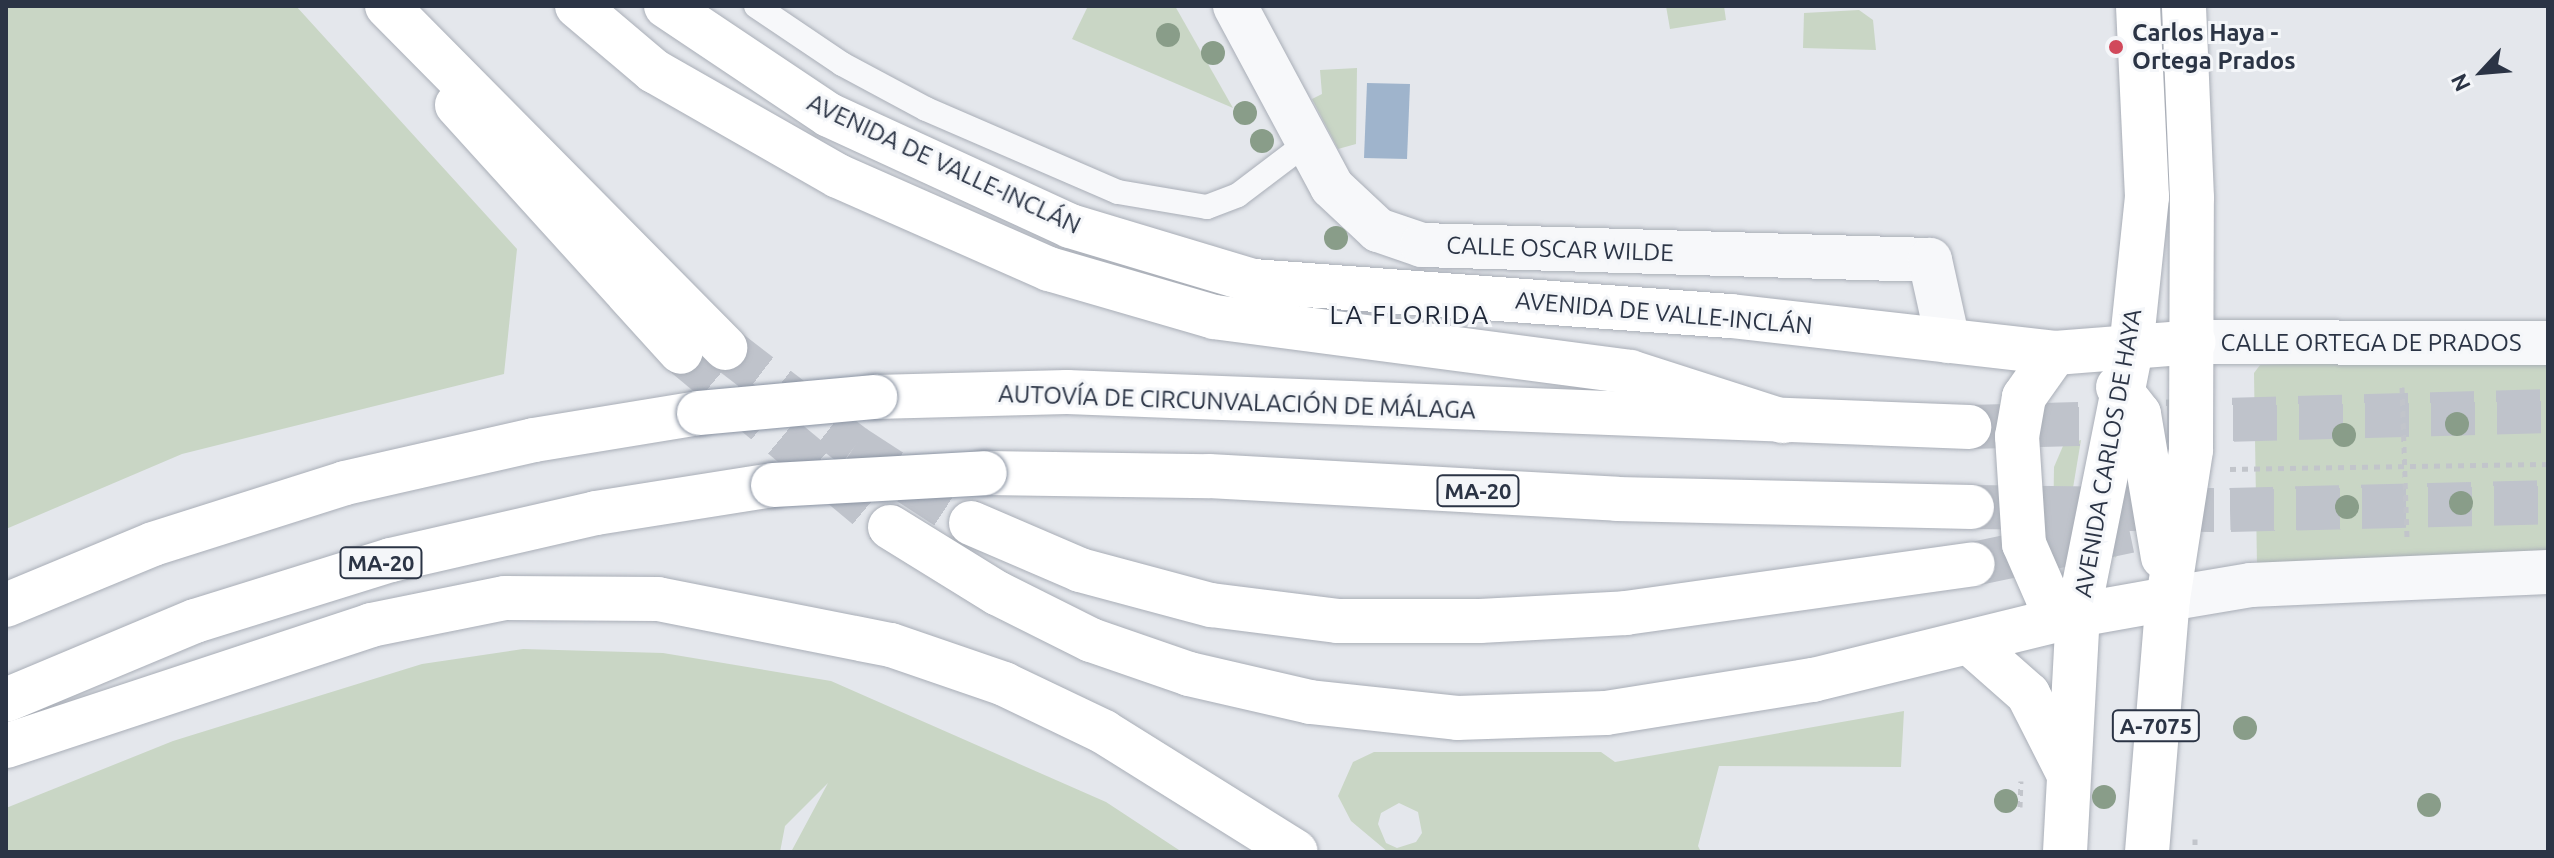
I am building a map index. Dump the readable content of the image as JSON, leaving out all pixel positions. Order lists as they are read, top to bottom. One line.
{"streets":{"main road":["AVENIDA DE VALLE-INCLÁN","AUTOVÍA DE CIRCUNVALACIÓN DE MÁLAGA","AVENIDA CARLOS DE HAYA","MA-20","A-7075"],"street":["CALLE OSCAR WILDE","CALLE ORTEGA DE PRADOS"]},"crossings":[["AVENIDA DE VALLE-INCLÁN","CALLE OSCAR WILDE"],["AVENIDA DE VALLE-INCLÁN","CALLE ORTEGA DE PRADOS"],["AVENIDA DE VALLE-INCLÁN","AVENIDA CARLOS DE HAYA"]],"districts":["LA FLORIDA"],"places":["Carlos Haya - Ortega Prados"],"north":"bottom left"}
